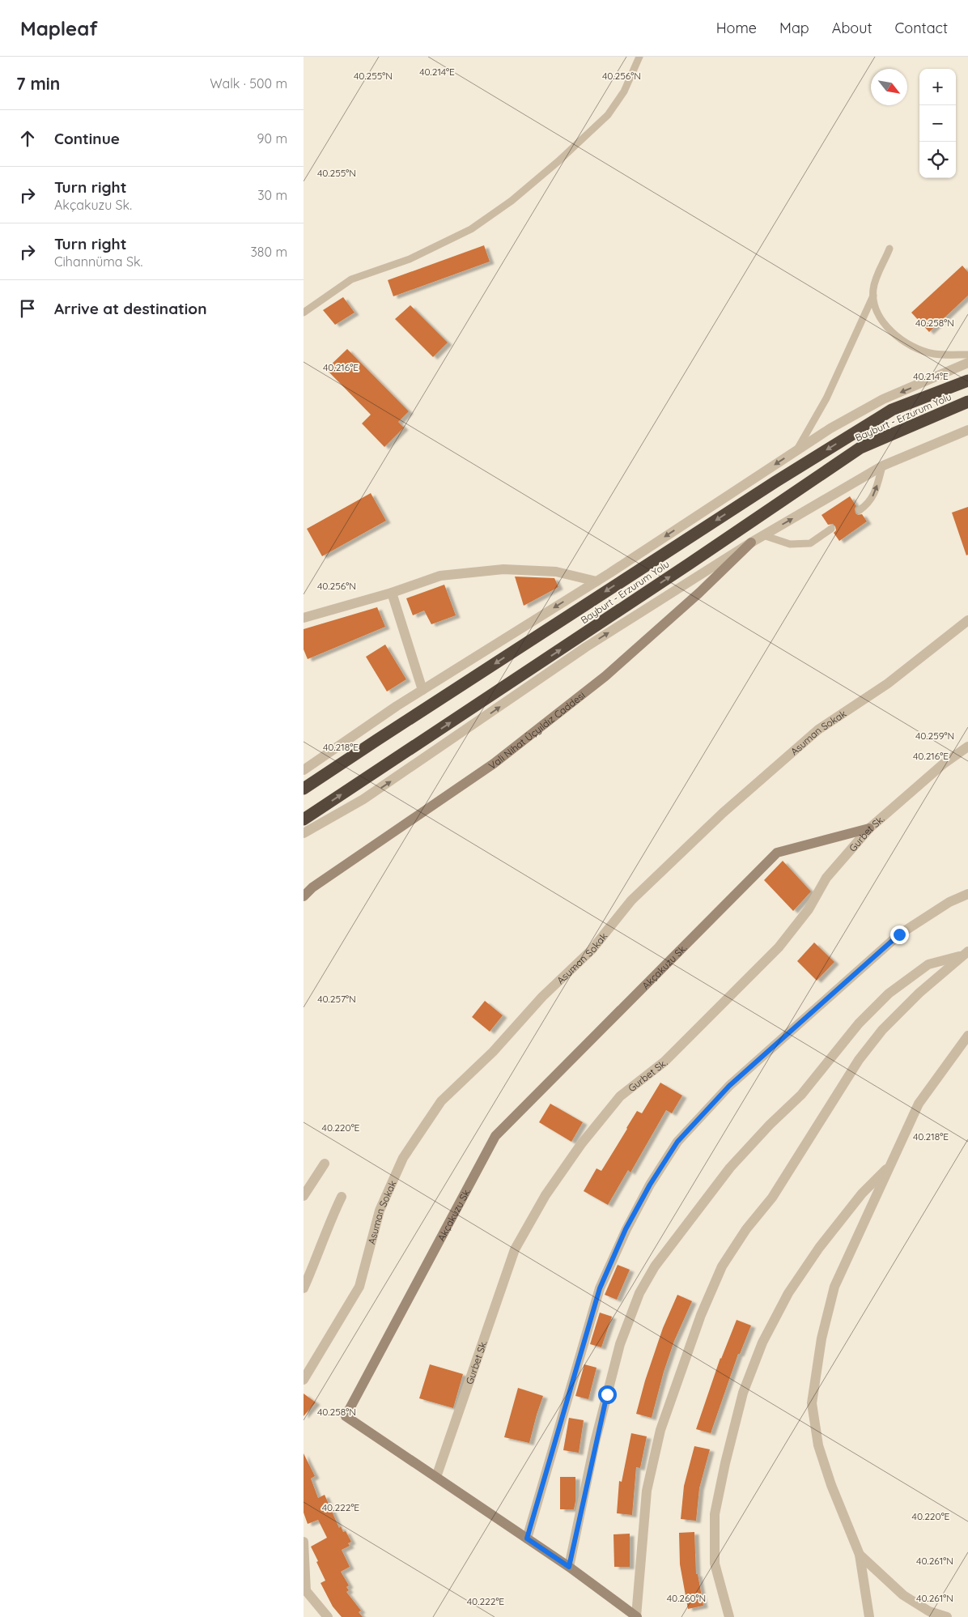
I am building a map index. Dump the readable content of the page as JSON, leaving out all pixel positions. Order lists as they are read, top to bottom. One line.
{"streets":{"highway":["Bayburt - Erzurum Yolu"],"main road":["Vali Nihat Üçyıldız Caddesi","Akçakuzu Sk."],"street":["Asuman Sokak","Gurbet Sk."]},"crossings":[["Gurbet Sk.","Akçakuzu Sk."]],"north":"bottom right","page":{"header":"Mapleaf","nav":["Home","Map","About","Contact"],"heading":["7 min","Walk · 500 m"],"map_buttons":["+","−"],"list":[["Continue","90 m"],["Turn right","Akçakuzu Sk.","30 m"],["Turn right","Cihannüma Sk.","380 m"],"Arrive at destination"]},"coordinates":["40.214°E","40.255°N","40.256°N","40.258°N","40.216°E","40.259°N","40.218°E","40.257°N","40.220°E","40.222°E","40.261°N","40.260°N"]}
